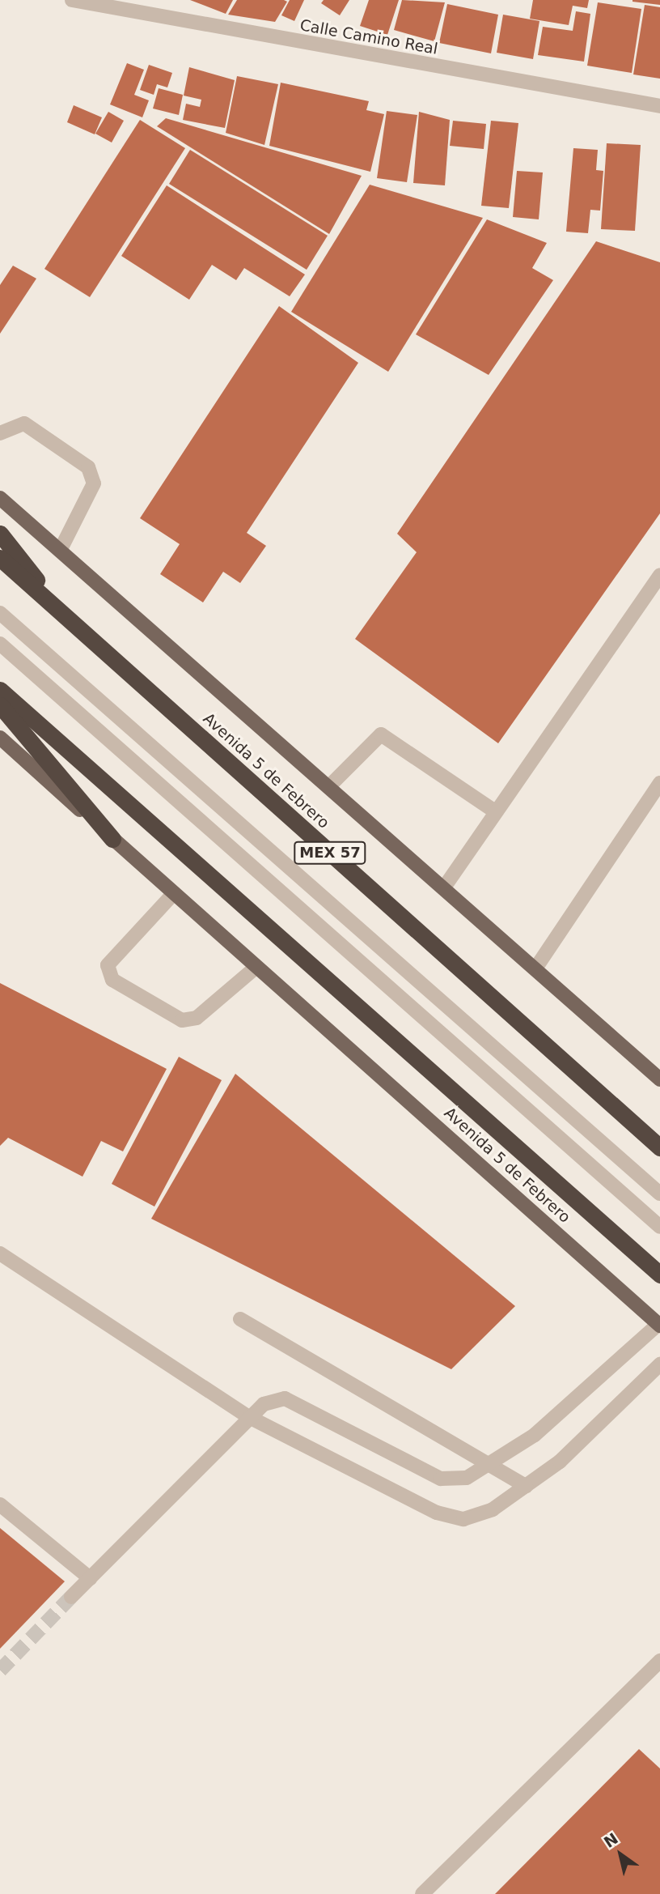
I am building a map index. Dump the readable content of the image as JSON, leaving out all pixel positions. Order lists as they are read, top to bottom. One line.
{"streets":{"highway":["Avenida 5 de Febrero","MEX 57"],"street":["Calle Camino Real"]},"north":"top left"}
